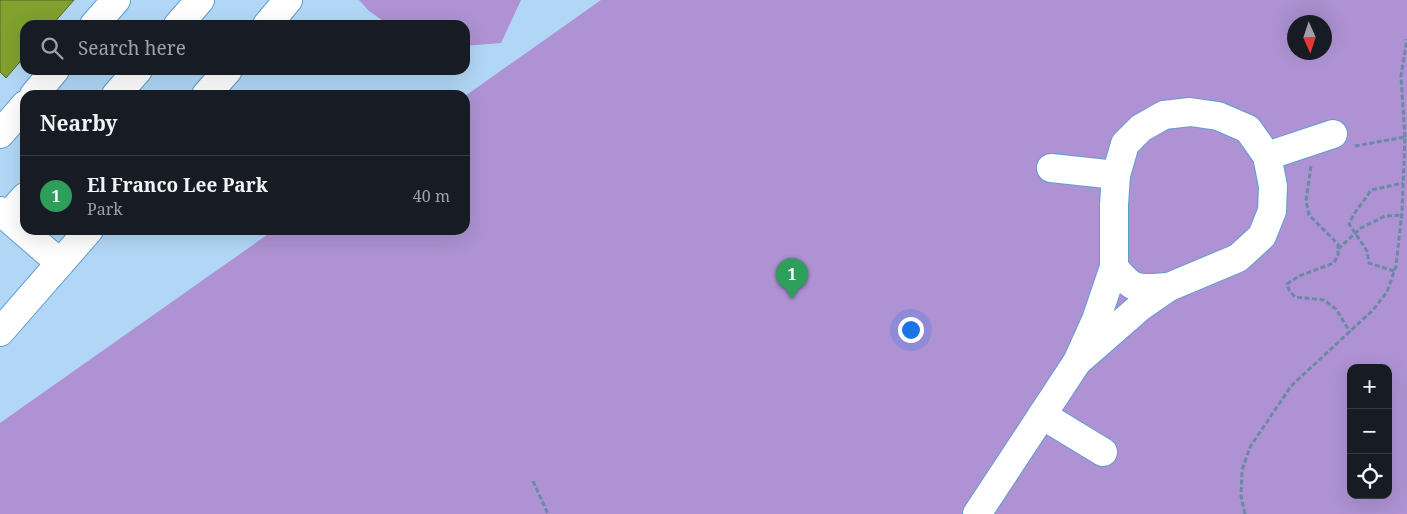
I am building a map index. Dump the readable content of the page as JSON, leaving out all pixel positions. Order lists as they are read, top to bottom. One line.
{"north":"bottom","page":{"search":"Search here","heading":"Nearby","list":[{"mark":"1","name":"El Franco Lee Park","note":"Park","value":"40 m"}],"pins":"1","map_buttons":["+","−"]}}
